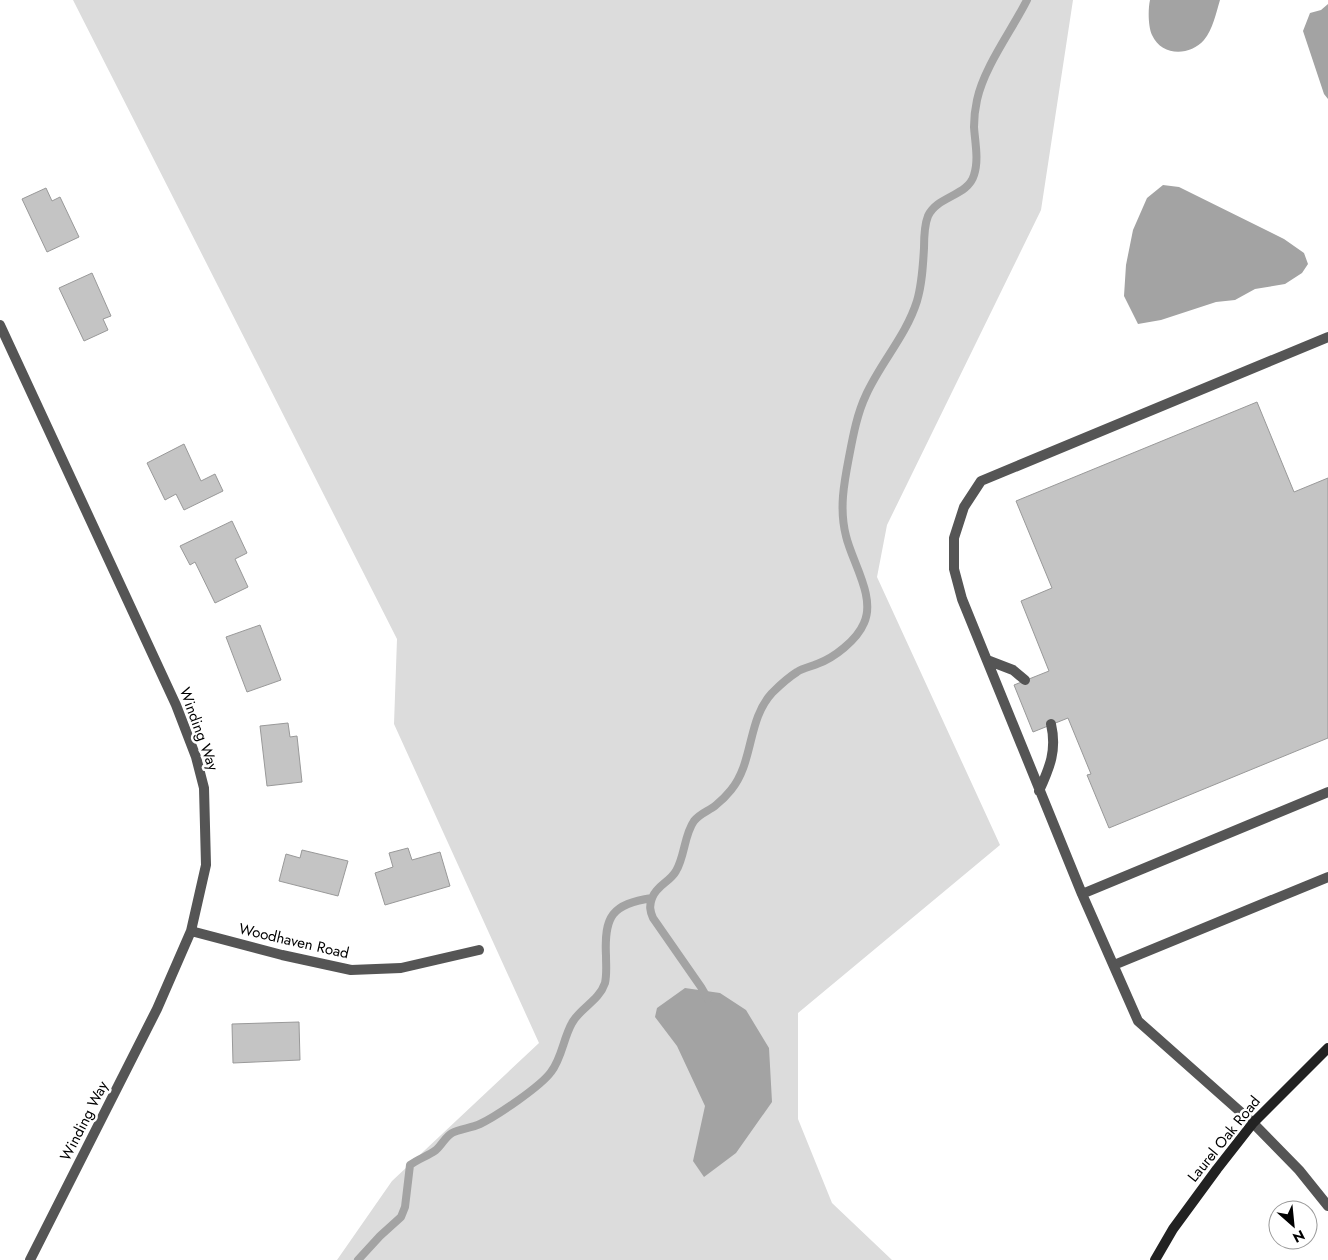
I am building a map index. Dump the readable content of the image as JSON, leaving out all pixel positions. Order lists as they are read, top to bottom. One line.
{"streets":{"street":["Winding Way","Woodhaven Road","Laurel Oak Road"]},"crossings":[["Winding Way","Woodhaven Road"]],"north":"bottom right"}
